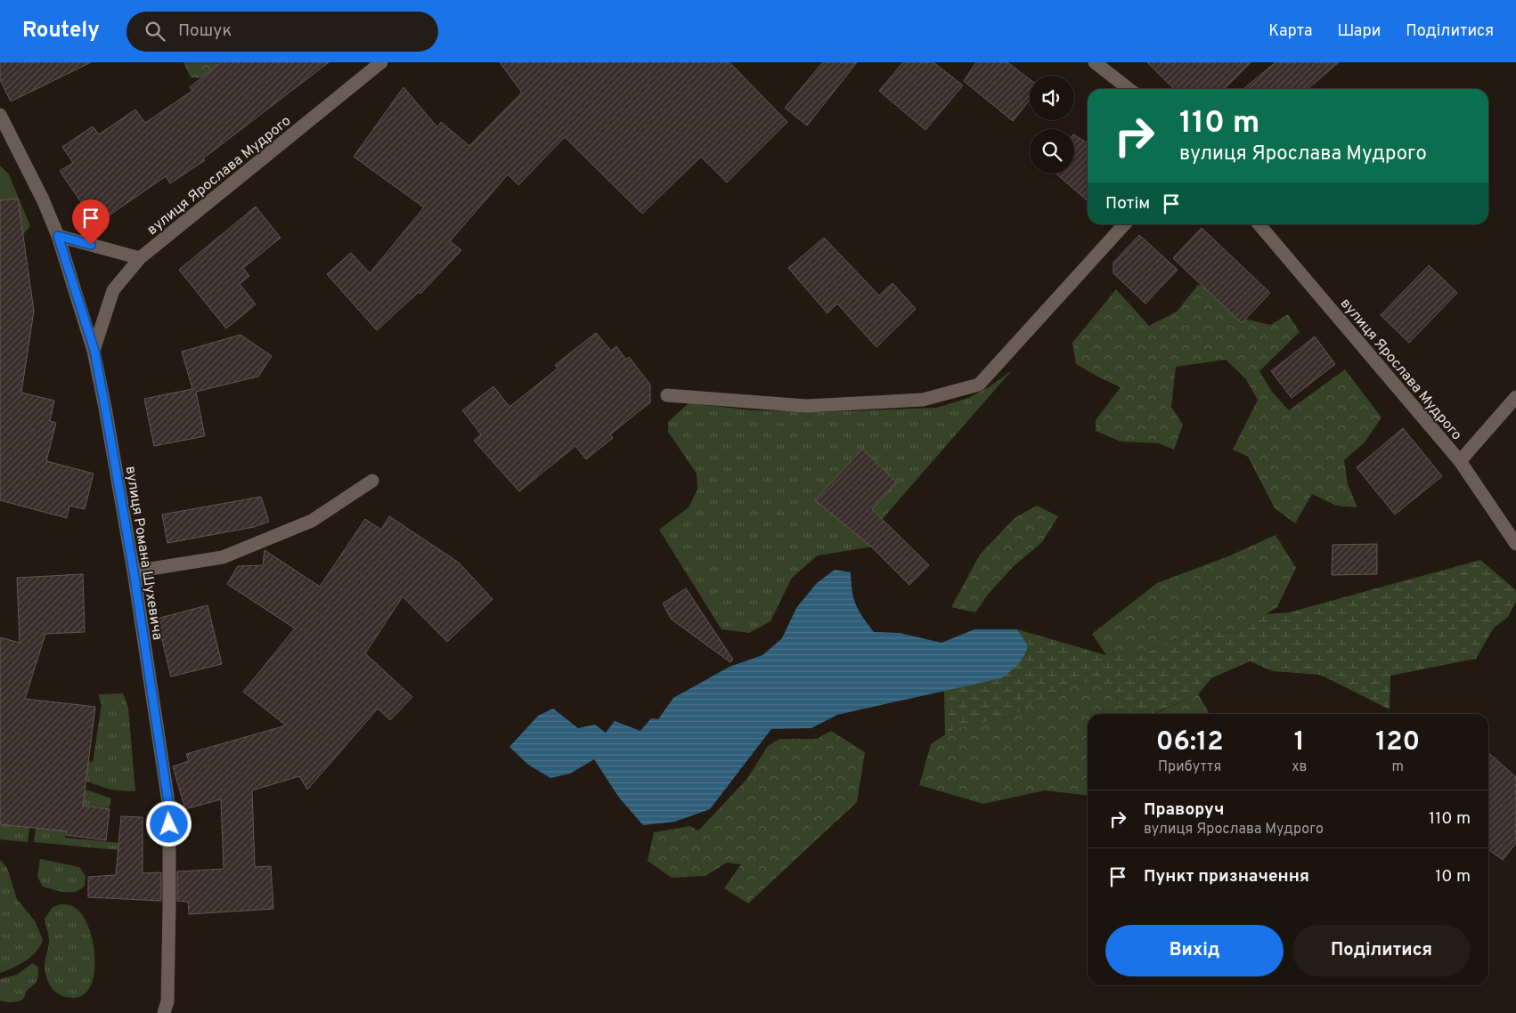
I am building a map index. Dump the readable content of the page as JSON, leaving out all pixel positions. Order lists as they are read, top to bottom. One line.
{"streets":{"street":["вулиця Ярослава Мудрого","вулиця Романа Шухевича"]},"crossings":[["вулиця Ярослава Мудрого","вулиця Романа Шухевича"]],"page":{"header":"Routely","search":"Пошук","nav":["Карта","Шари","Поділитися"],"turn":["110 m","вулиця Ярослава Мудрого"],"then":"Потім","eta":["06:12","Прибуття","1","хв","120","m"],"list":[{"name":"Праворуч","note":"вулиця Ярослава Мудрого","value":"110 m"},{"name":"Пункт призначення","value":"10 m"}],"buttons":["Вихід","Поділитися"]}}
